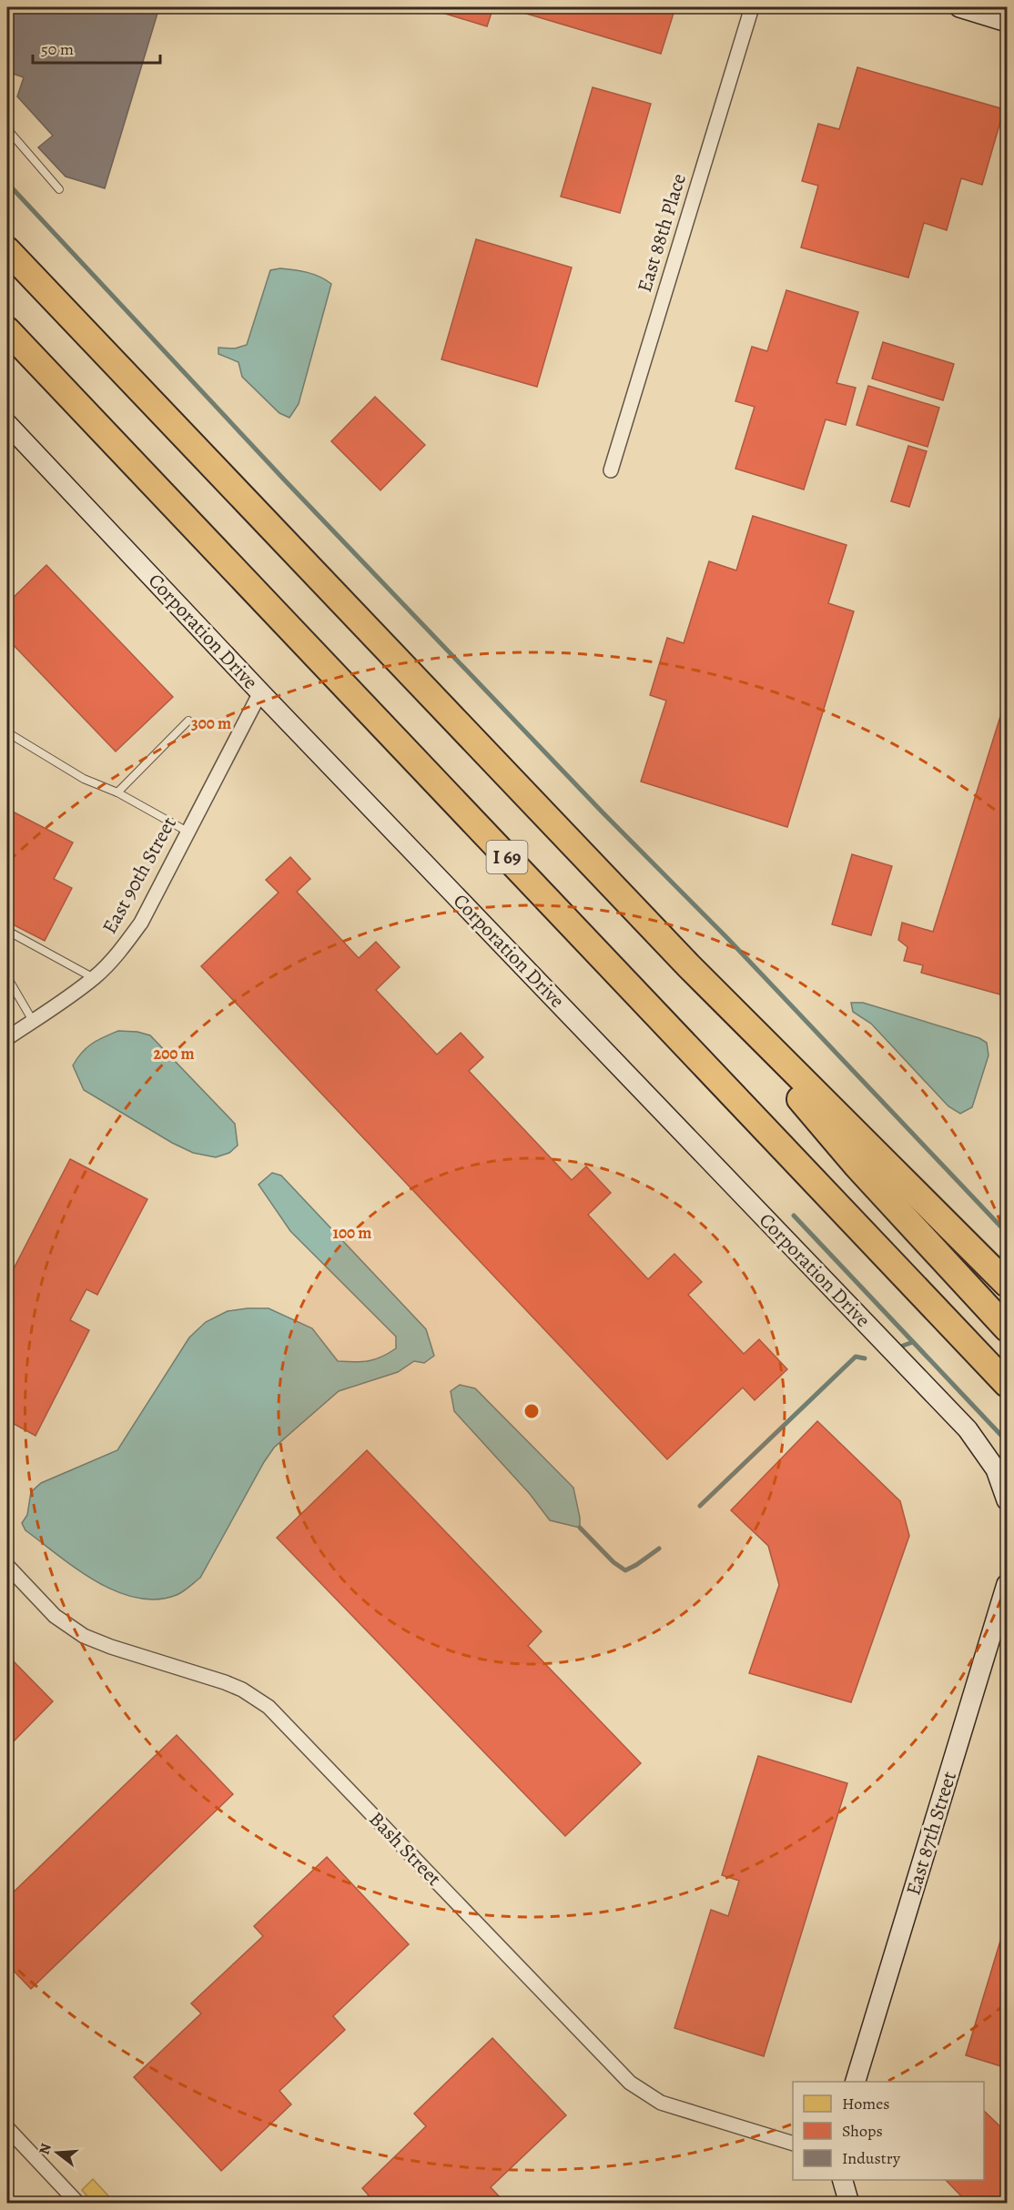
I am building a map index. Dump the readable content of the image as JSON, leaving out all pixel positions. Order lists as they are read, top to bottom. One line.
{"streets":{"highway":["I 69"],"street":["East 88th Place","Corporation Drive","East 90th Street","East 87th Street","Bash Street"]},"crossings":[["Corporation Drive","East 90th Street"]],"legend":["Homes","Shops","Industry"],"scale_bar":"50 m","north":"left","rings":["300 m","200 m","100 m"]}
